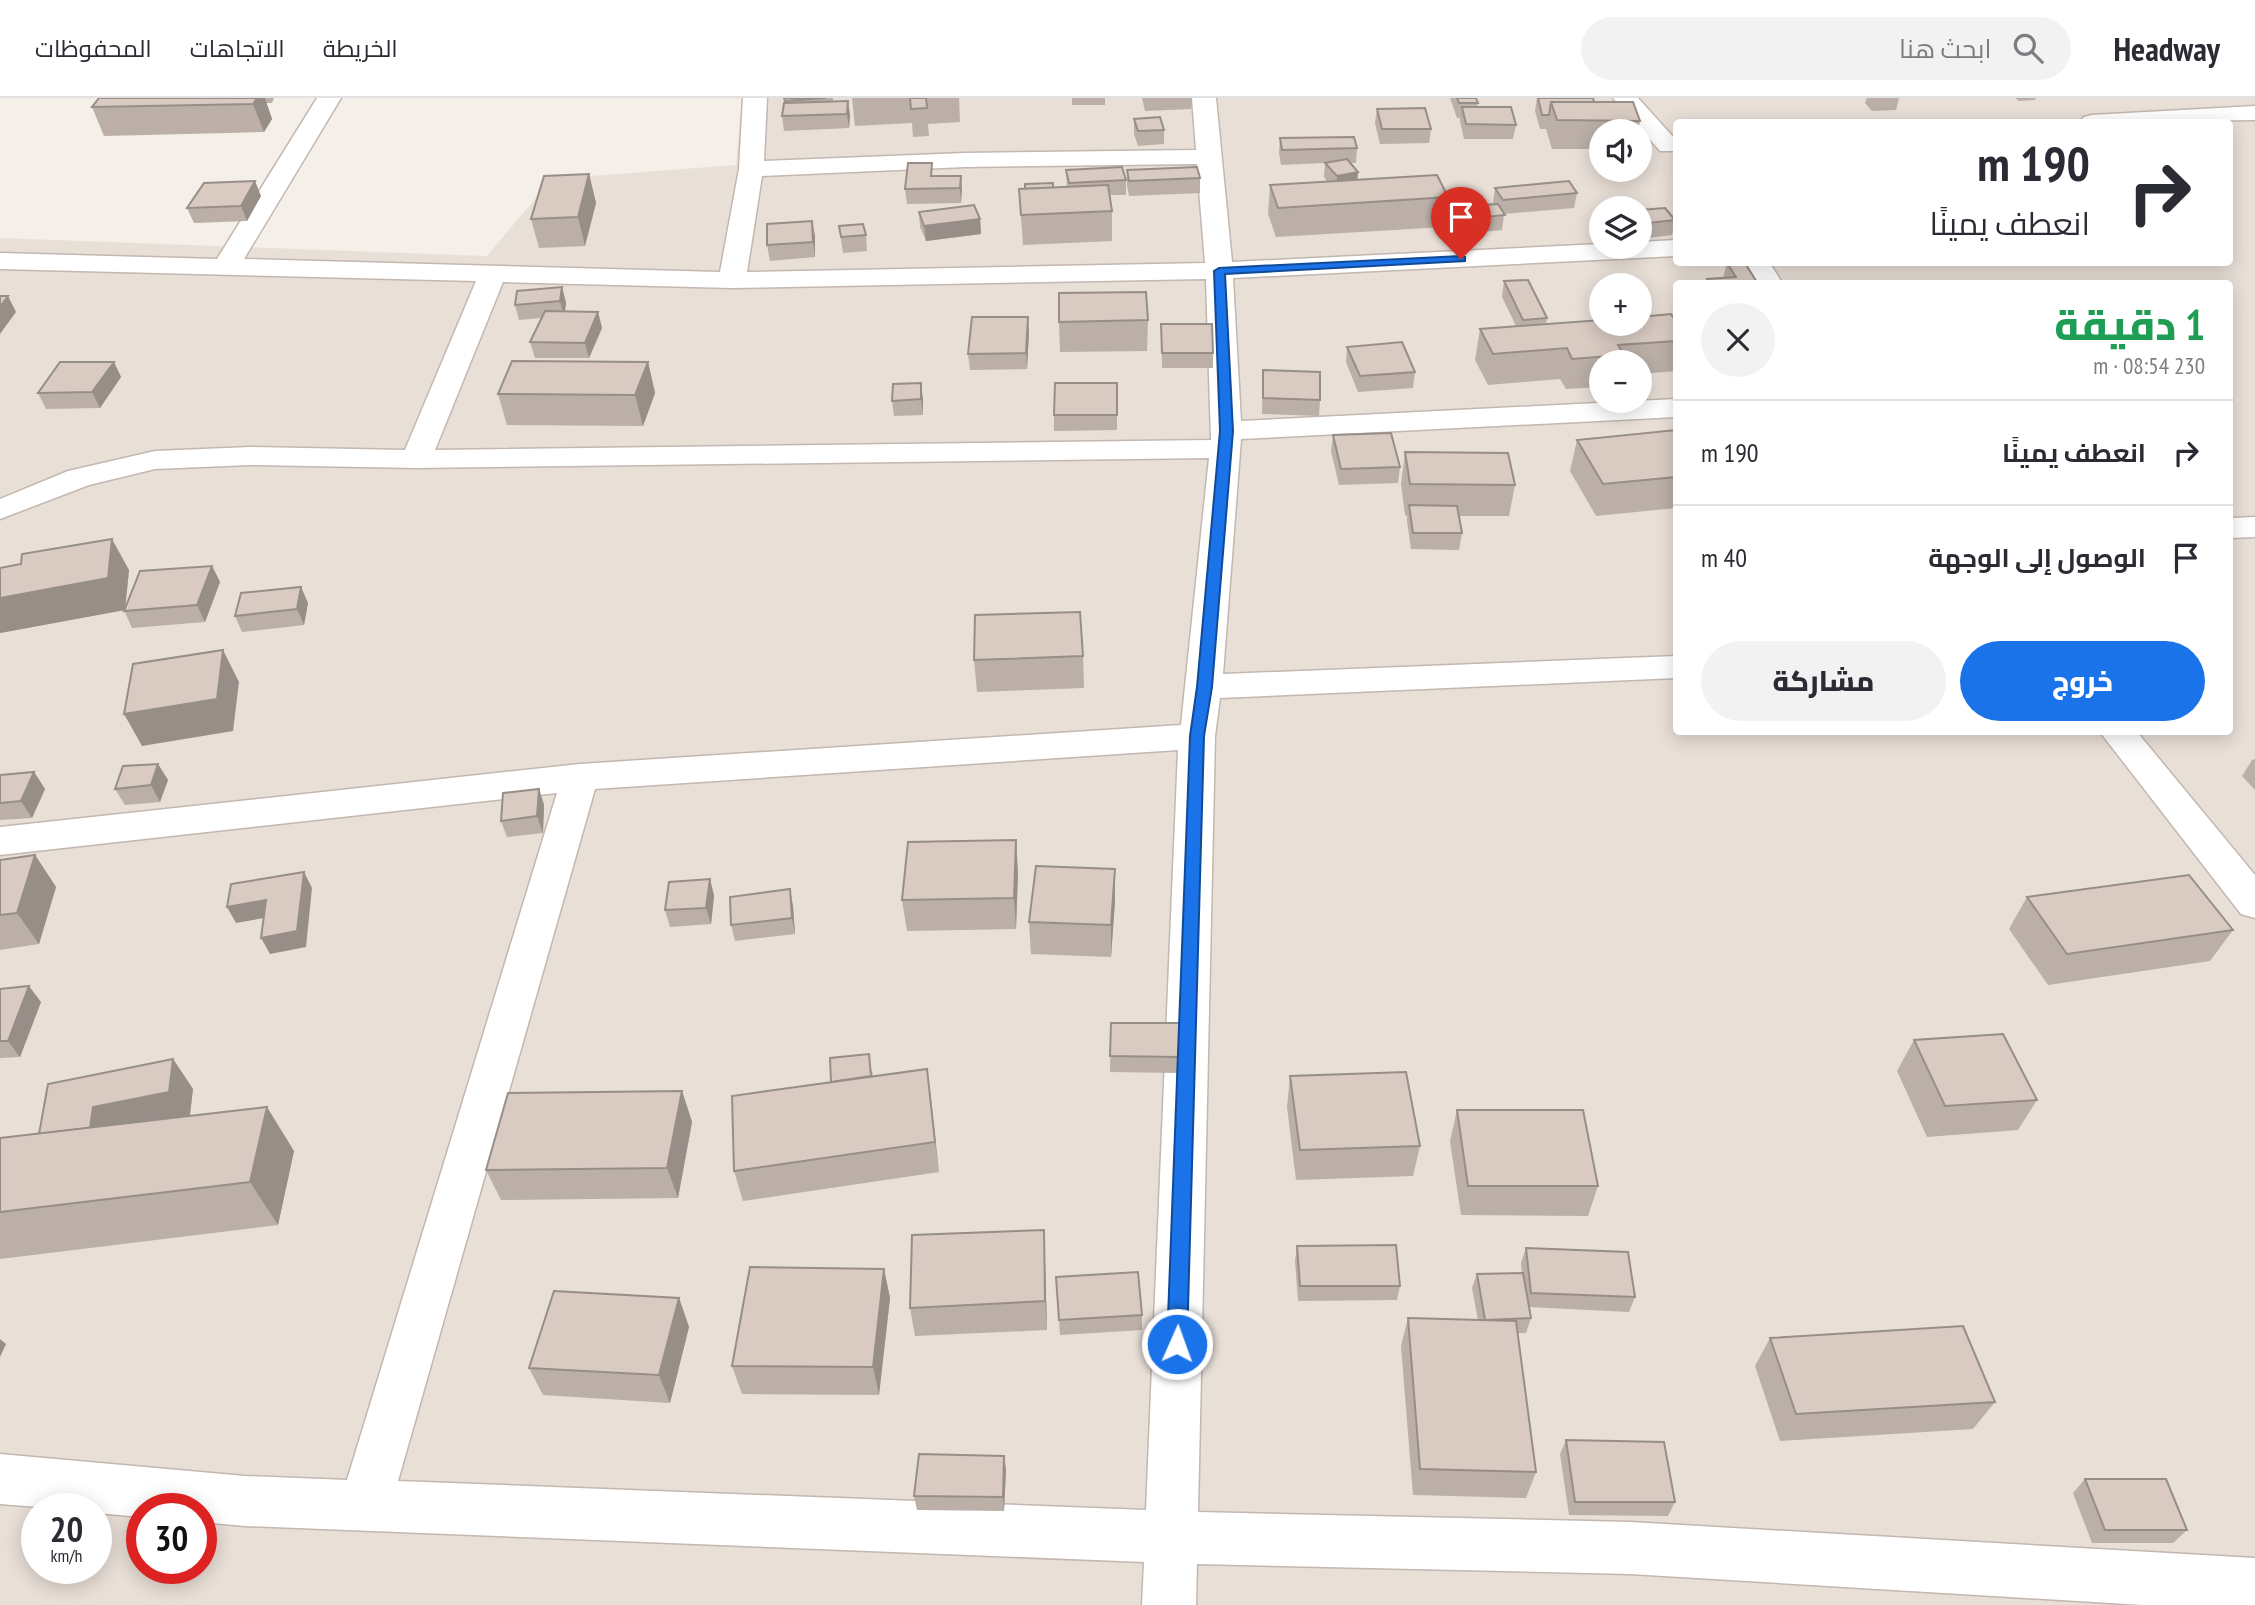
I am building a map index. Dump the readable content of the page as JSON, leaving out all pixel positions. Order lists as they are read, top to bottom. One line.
{"page":{"header":"Headway","search":"ابحث هنا","nav":["الخريطة","الاتجاهات","المحفوظات"],"map_buttons":["+","−"],"turn":["190 m","انعطف يمينًا"],"heading":["1 دقيقة","230 m · 08:54"],"list":[{"name":"انعطف يمينًا","value":"190 m"},{"name":"الوصول إلى الوجهة","value":"40 m"}],"buttons":["خروج","مشاركة"],"speed":"20 km/h","limit":"30"}}
